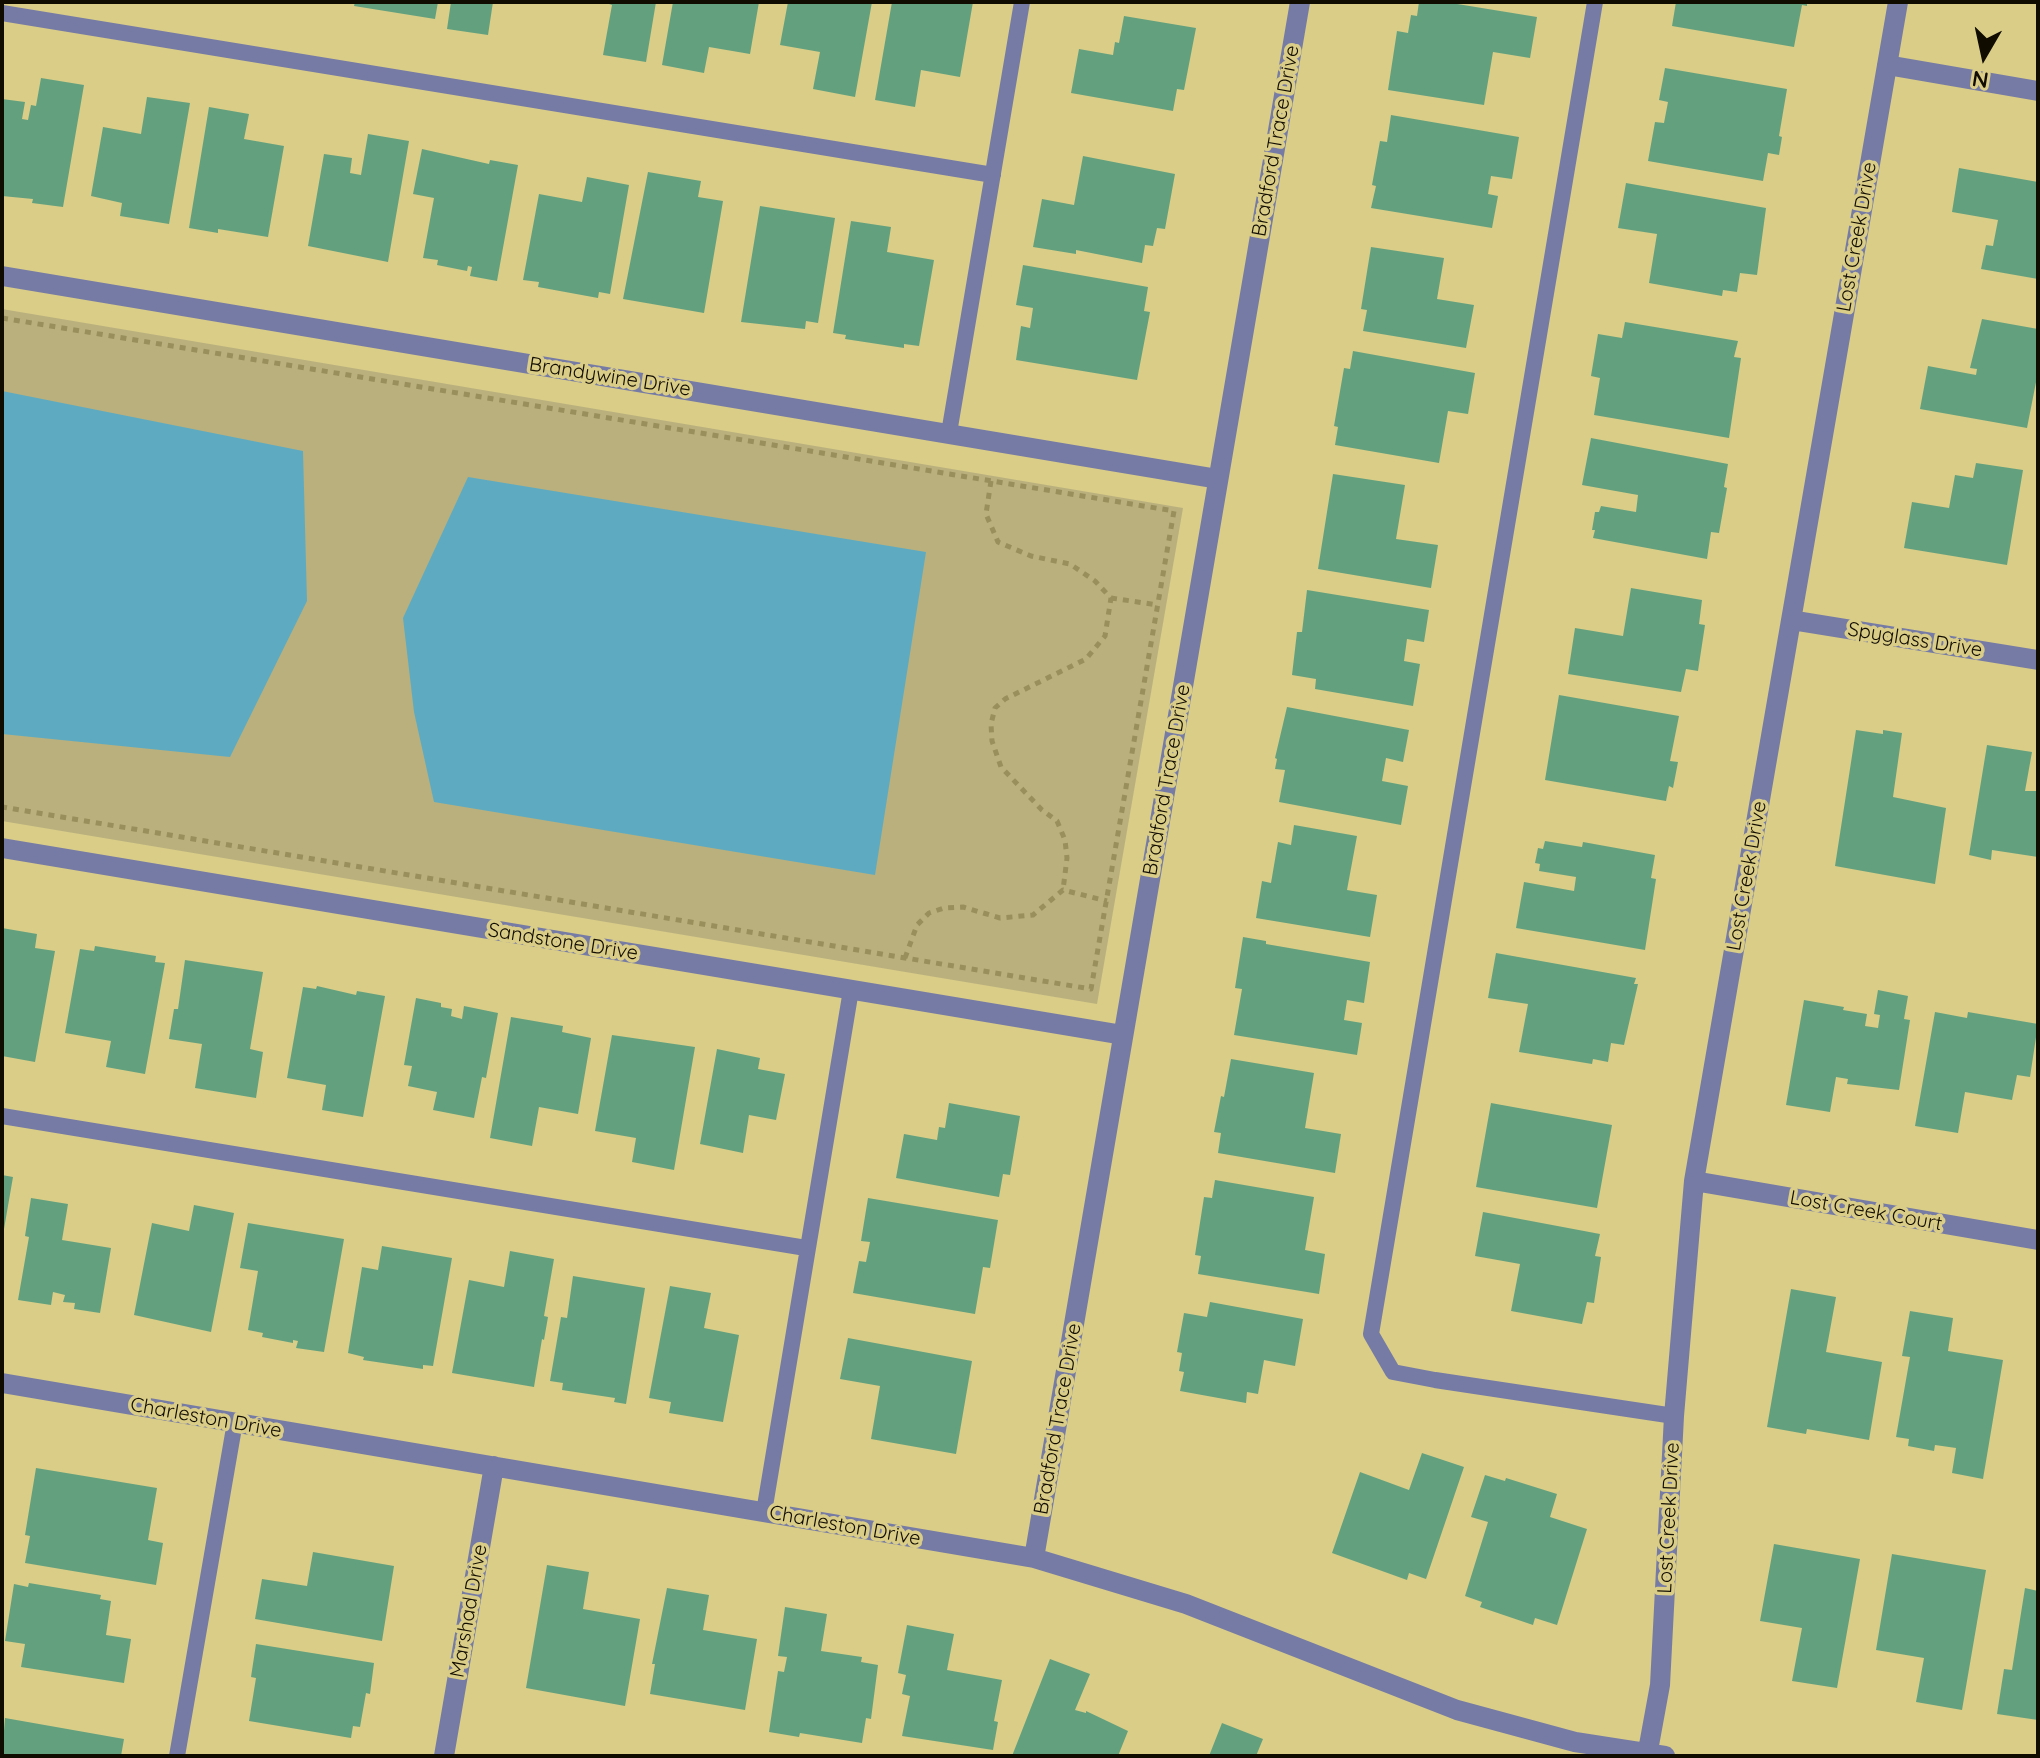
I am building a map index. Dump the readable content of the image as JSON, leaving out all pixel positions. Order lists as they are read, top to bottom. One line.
{"streets":{"street":["Bradford Trace Drive","Lost Creek Drive","Brandywine Drive","Spyglass Drive","Sandstone Drive","Lost Creek Court","Charleston Drive","Marshad Drive"]},"crossings":[["Bradford Trace Drive","Brandywine Drive"],["Bradford Trace Drive","Sandstone Drive"],["Bradford Trace Drive","Charleston Drive"],["Lost Creek Drive","Spyglass Drive"],["Lost Creek Drive","Lost Creek Court"],["Lost Creek Drive","Charleston Drive"],["Charleston Drive","Marshad Drive"]],"north":"bottom"}
